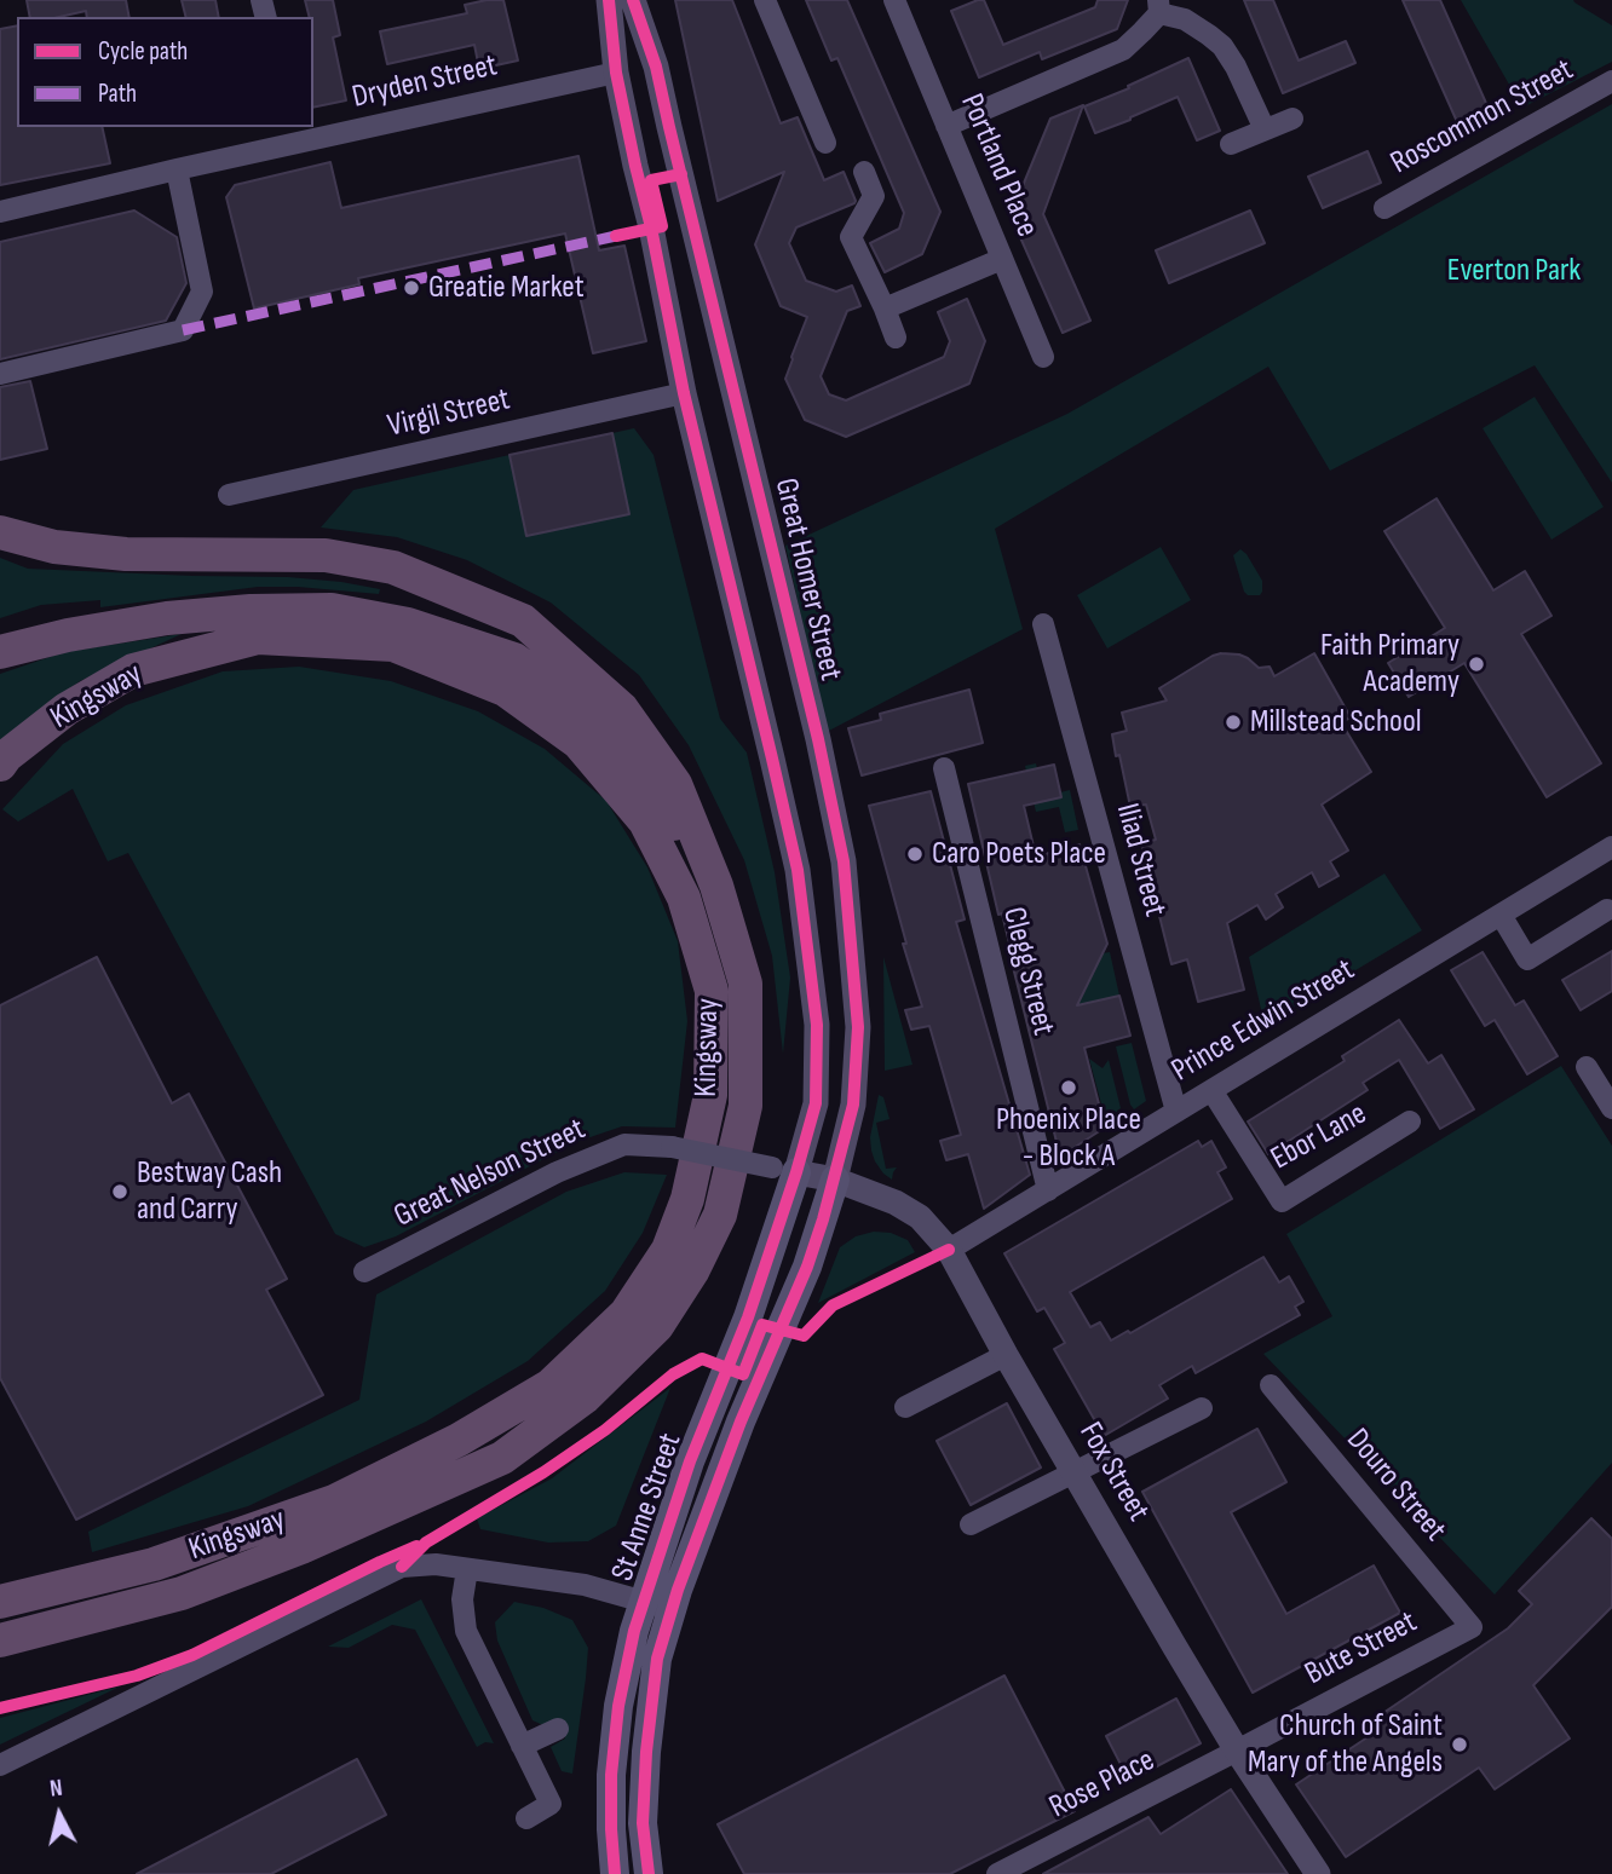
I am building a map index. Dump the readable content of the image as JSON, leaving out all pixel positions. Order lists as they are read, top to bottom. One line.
{"streets":{"highway":["Kingsway"],"main road":["St Anne Street"],"street":["Dryden Street","Roscommon Street","Portland Place","Virgil Street","Great Homer Street","Iliad Street","Clegg Street","Prince Edwin Street","Ebor Lane","Great Nelson Street","Fox Street","Douro Street","Bute Street","Rose Place"]},"crossings":[["Great Homer Street","Fox Street"],["Great Homer Street","St Anne Street"],["Iliad Street","Prince Edwin Street"],["Clegg Street","Prince Edwin Street"],["Prince Edwin Street","Ebor Lane"],["Prince Edwin Street","Fox Street"],["Great Nelson Street","Fox Street"],["Great Nelson Street","St Anne Street"],["Fox Street","St Anne Street"],["Fox Street","Bute Street"],["Fox Street","Rose Place"],["Douro Street","Bute Street"],["Bute Street","Rose Place"]],"parks":["Everton Park"],"places":["Greatie Market","Faith Primary Academy","Millstead School","Caro Poets Place","Phoenix Place - Block A","Bestway Cash and Carry","Church of Saint Mary of the Angels"],"legend":["Cycle path","Path"],"north":"top"}
